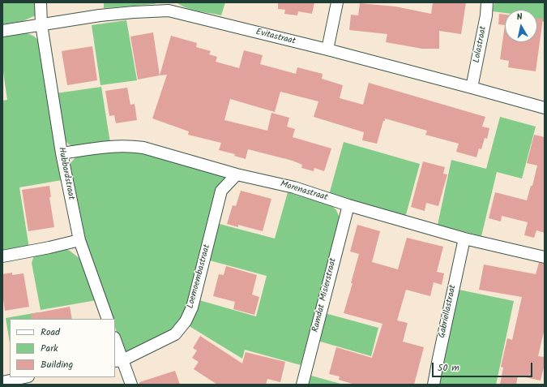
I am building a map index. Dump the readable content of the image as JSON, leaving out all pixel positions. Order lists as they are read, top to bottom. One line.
{"streets":{"street":["Evitastraat","Lolastraat","Hubbardstraat","Morenastraat","Loemoembastraat","Ramdat Misierstraat","Gabriellastraat"]},"crossings":[["Evitastraat","Lolastraat"],["Evitastraat","Hubbardstraat"],["Hubbardstraat","Morenastraat"],["Morenastraat","Loemoembastraat"],["Morenastraat","Ramdat Misierstraat"],["Morenastraat","Gabriellastraat"]],"legend":["Road","Park","Building"],"scale_bar":"50 m","north":"top"}
